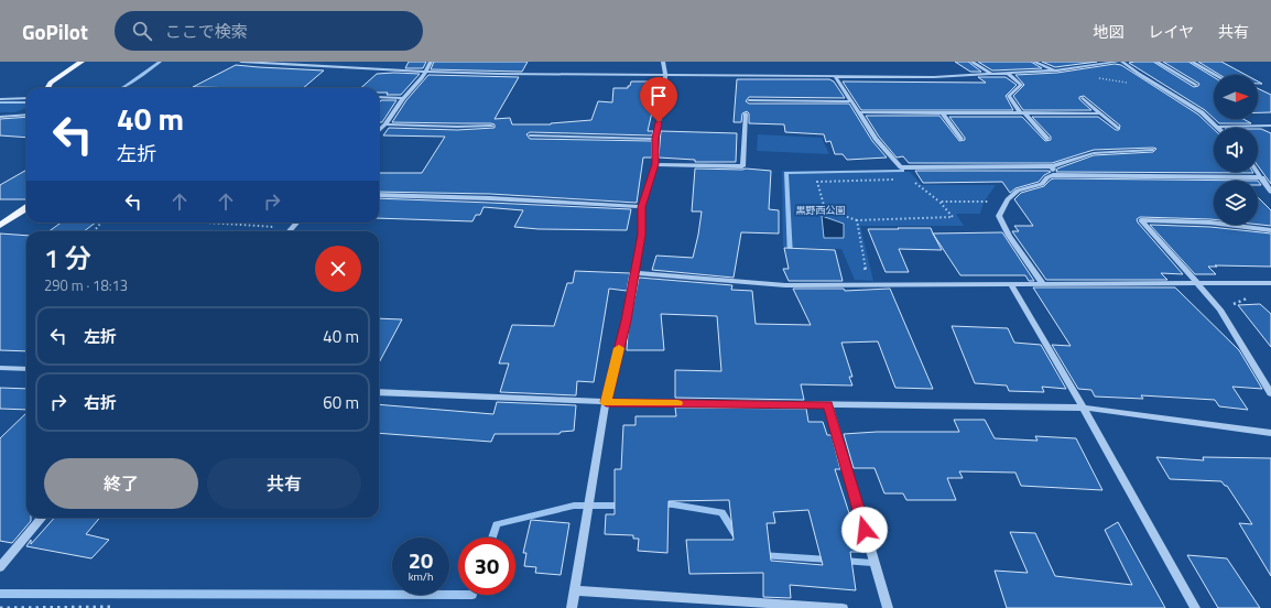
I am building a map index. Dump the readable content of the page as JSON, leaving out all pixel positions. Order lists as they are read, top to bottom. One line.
{"parks":["黒野西公園"],"north":"right","page":{"header":"GoPilot","search":"ここで検索","nav":["地図","レイヤ","共有"],"turn":["40 m","左折"],"heading":["1 分","290 m · 18:13"],"list":[{"name":"左折","value":"40 m"},{"name":"右折","value":"60 m"}],"buttons":["終了","共有"],"speed":"20 km/h","limit":"30"}}
